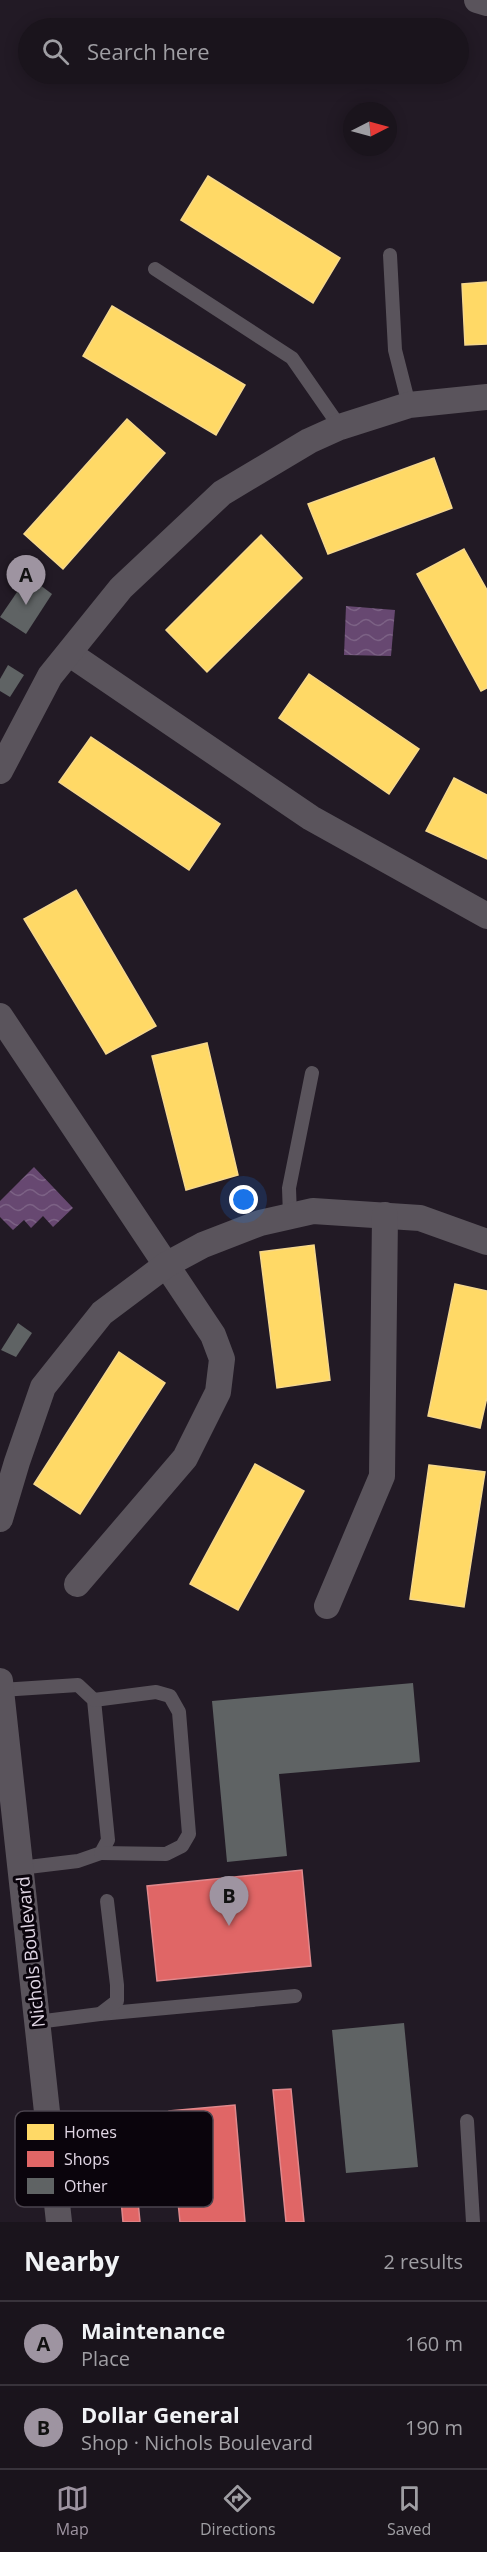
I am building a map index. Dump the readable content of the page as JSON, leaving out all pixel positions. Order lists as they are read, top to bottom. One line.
{"streets":{"street":["Nichols Boulevard"]},"legend":["Homes","Shops","Other"],"north":"right","page":{"search":"Search here","pins":["A","B"],"heading":["Nearby","2 results"],"list":[{"mark":"A","name":"Maintenance","note":"Place","value":"160 m"},{"mark":"B","name":"Dollar General","note":"Shop · Nichols Boulevard","value":"190 m"}],"nav":["Map","Directions","Saved"]}}
